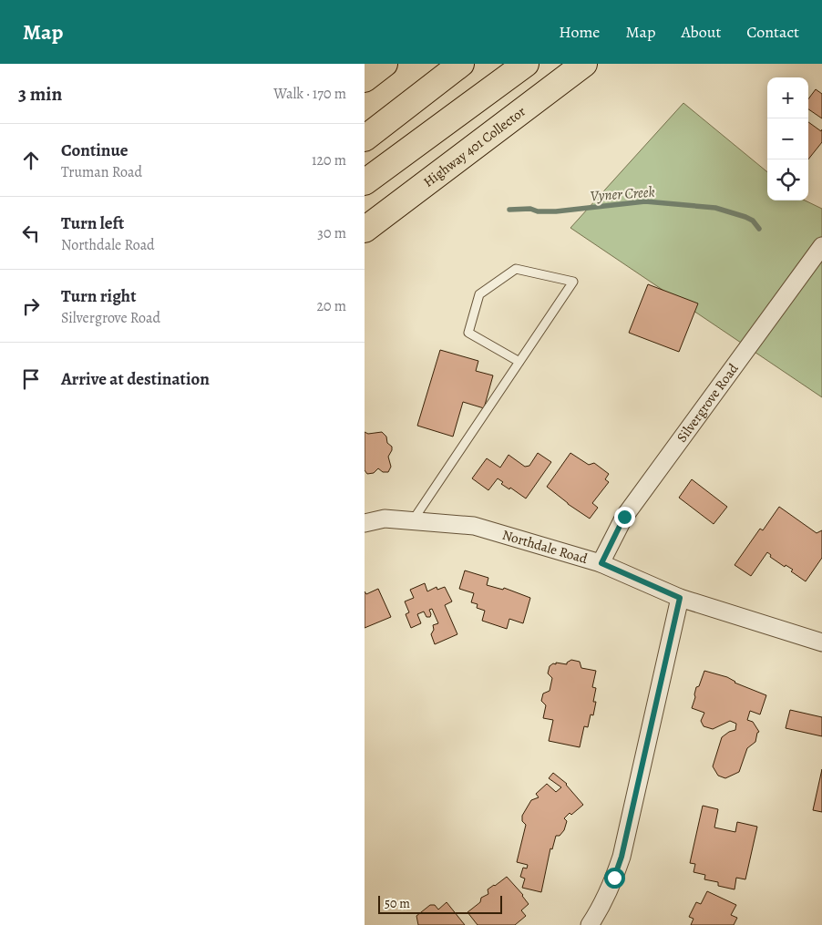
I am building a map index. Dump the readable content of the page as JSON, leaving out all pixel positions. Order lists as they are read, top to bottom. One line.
{"streets":{"highway":["Highway 401 Collector"],"street":["Silvergrove Road","Northdale Road"]},"crossings":[["Silvergrove Road","Northdale Road"]],"water":["Vyner Creek"],"scale_bar":"50 m","page":{"header":"Map","nav":["Home","Map","About","Contact"],"heading":["3 min","Walk · 170 m"],"map_buttons":["+","−"],"list":[["Continue","Truman Road","120 m"],["Turn left","Northdale Road","30 m"],["Turn right","Silvergrove Road","20 m"],"Arrive at destination"],"scale":"50 m"}}
